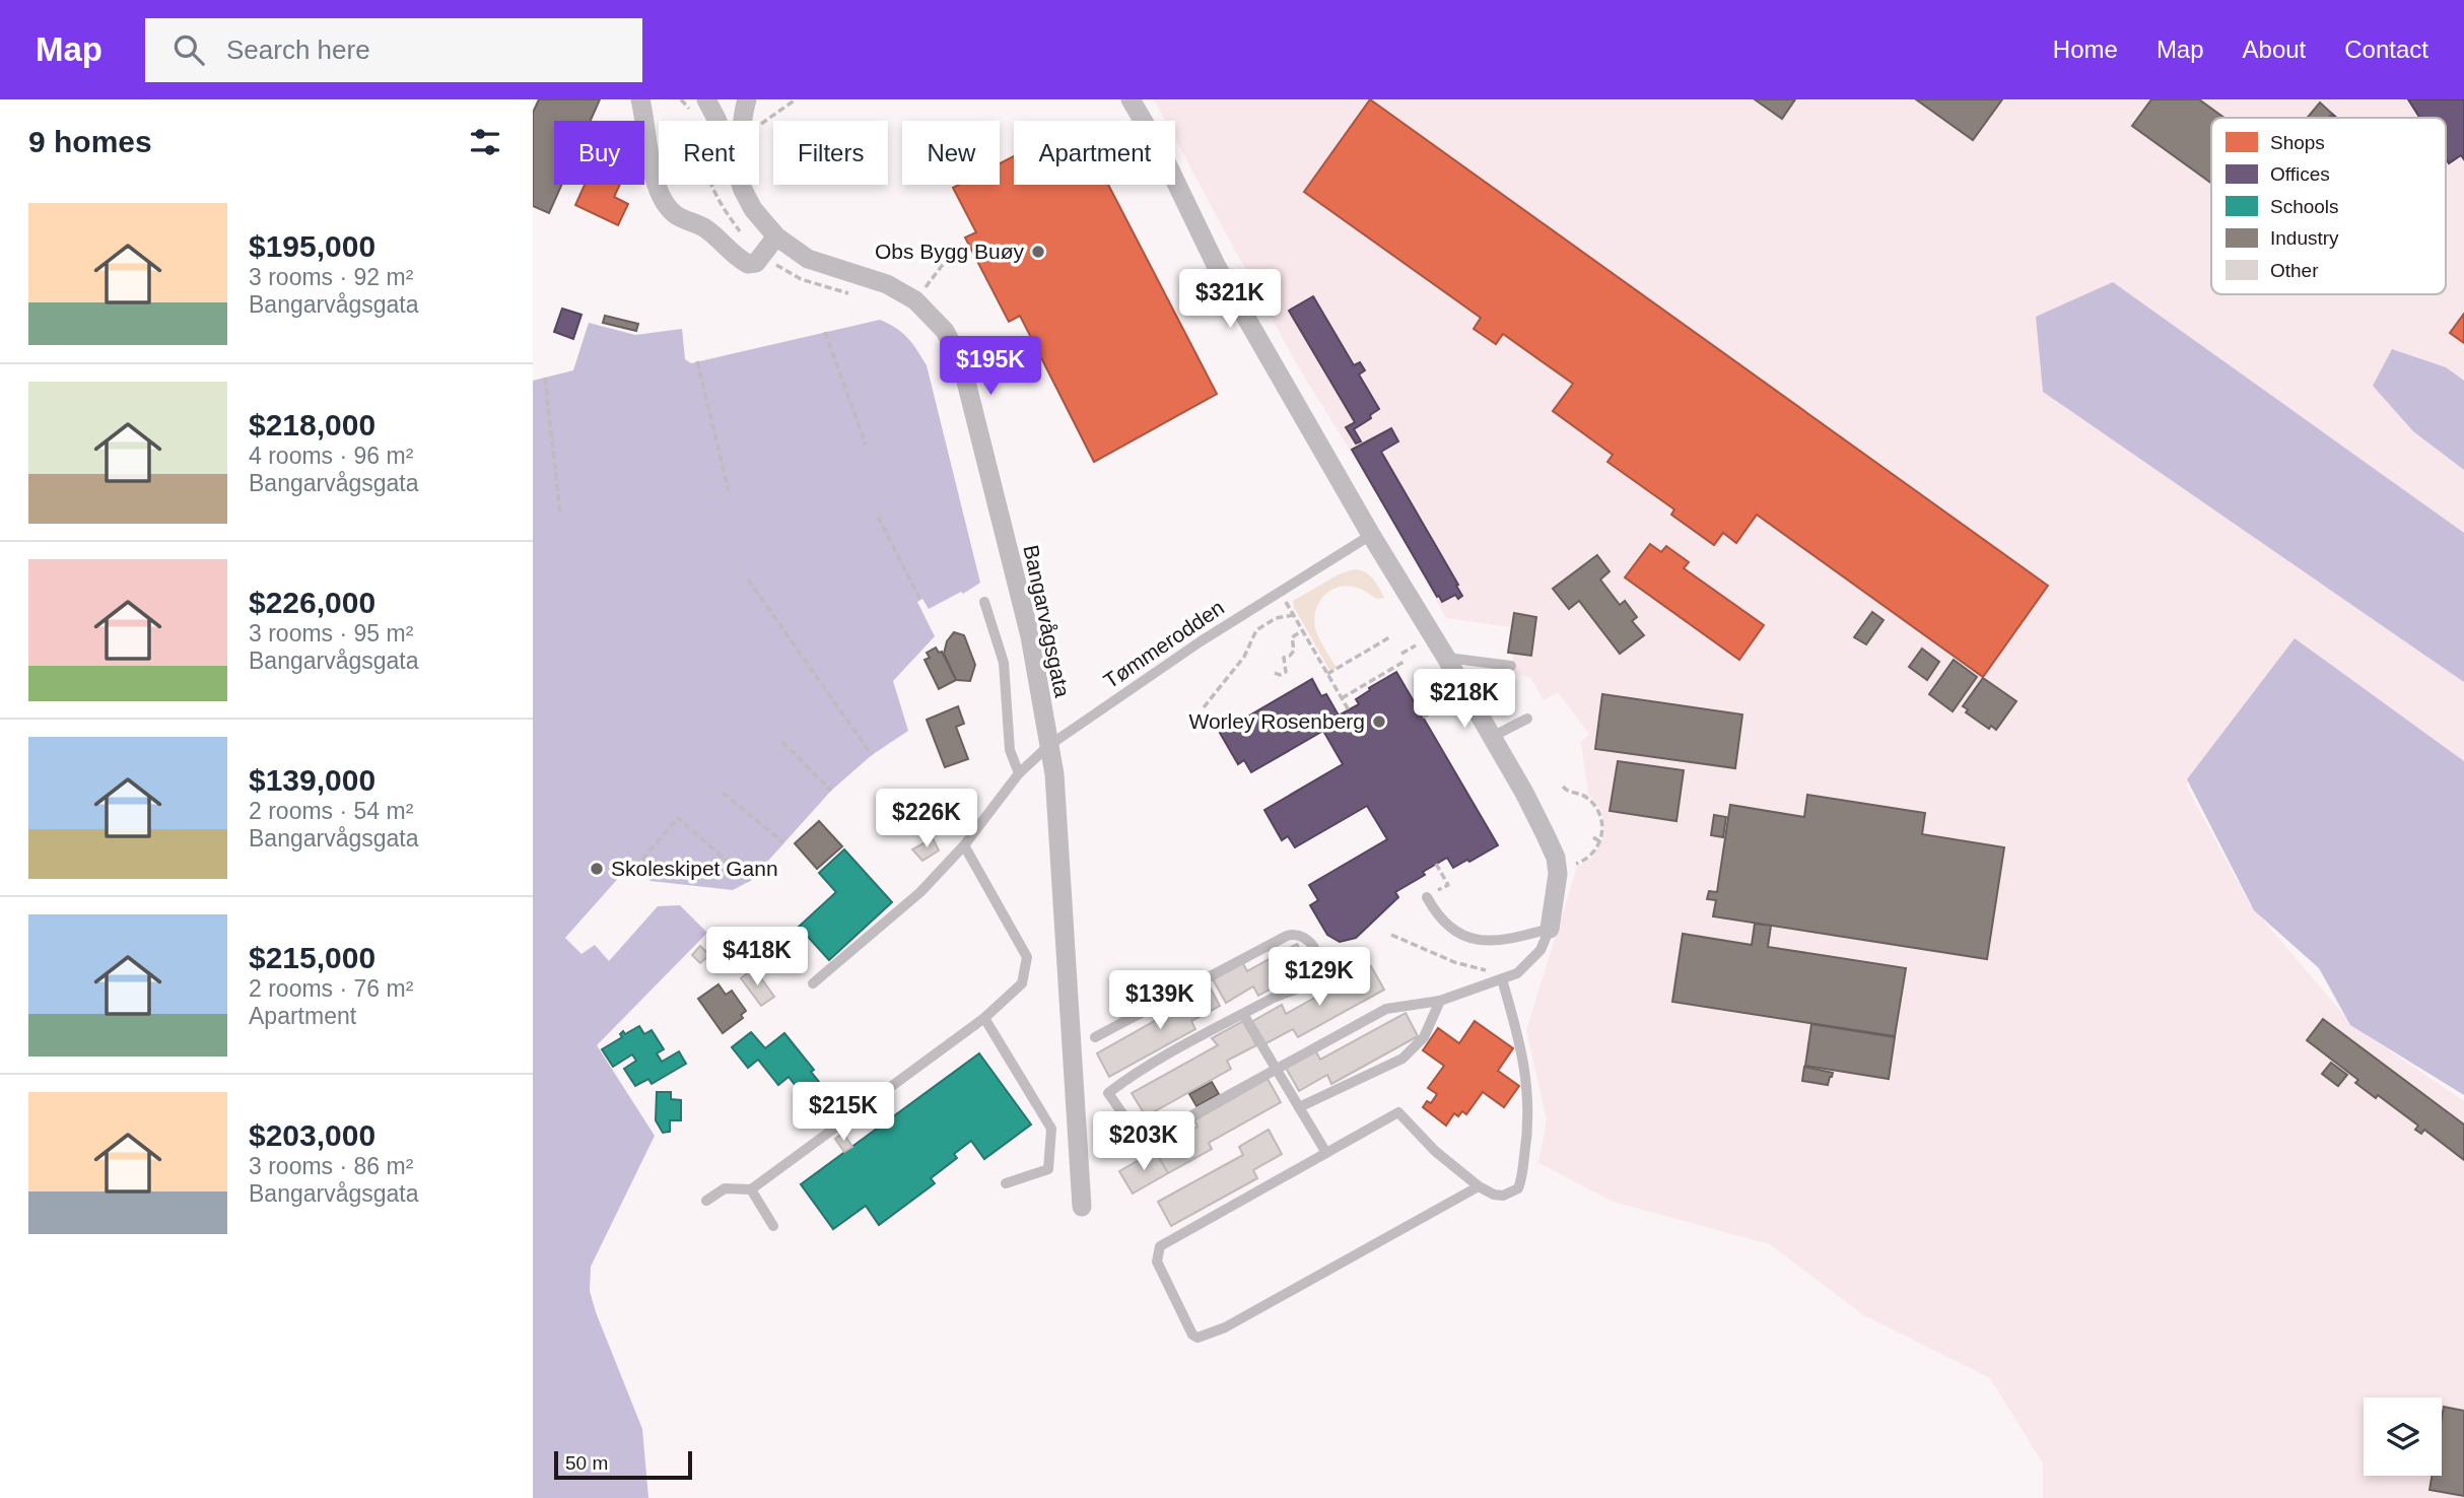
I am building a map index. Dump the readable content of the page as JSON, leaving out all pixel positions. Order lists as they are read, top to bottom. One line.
{"streets":{"street":["Bangarvågsgata"],"lane":["Tømmerodden"]},"crossings":[["Bangarvågsgata","Tømmerodden"]],"places":["Obs Bygg Buøy","Worley Rosenberg","Skoleskipet Gann"],"legend":["Shops","Offices","Schools","Industry","Other"],"scale_bar":"50 m","page":{"header":"Map","search":"Search here","nav":["Home","Map","About","Contact"],"heading":"9 homes","chip":["Buy","Rent","Filters","New","Apartment"],"list":[{"name":"$195,000","note":"3 rooms · 92 m² · Bangarvågsgata"},{"name":"$218,000","note":"4 rooms · 96 m² · Bangarvågsgata"},{"name":"$226,000","note":"3 rooms · 95 m² · Bangarvågsgata"},{"name":"$139,000","note":"2 rooms · 54 m² · Bangarvågsgata"},{"name":"$215,000","note":"2 rooms · 76 m² · Apartment"},{"name":"$203,000","note":"3 rooms · 86 m² · Bangarvågsgata"}],"price":["$321K","$195K","$218K","$226K","$418K","$129K","$139K","$215K","$203K"],"scale":"50 m"}}
